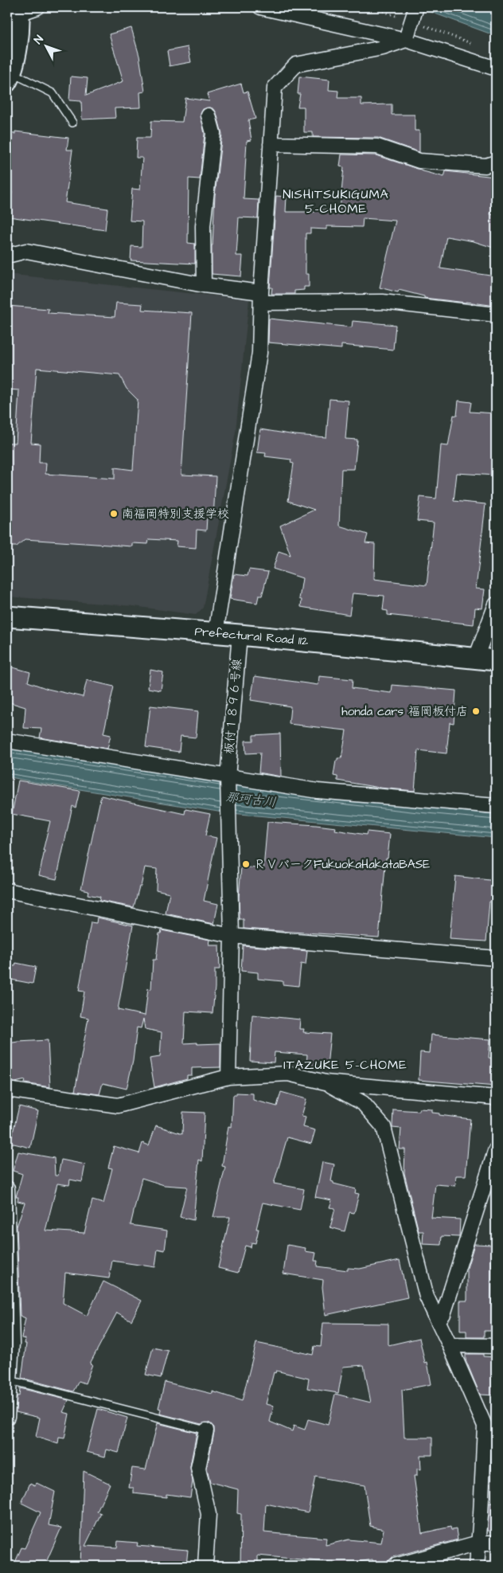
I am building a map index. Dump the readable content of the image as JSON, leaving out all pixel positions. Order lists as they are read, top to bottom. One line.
{"streets":{"main road":["Prefectural Road 112"],"street":["板付１８９６号線"]},"crossings":[["Prefectural Road 112","板付１８９６号線"]],"districts":["NISHITSUKIGUMA 5-CHOME","ITAZUKE 5-CHOME"],"water":["那珂古川"],"places":["南福岡特別支援学校","honda cars 福岡板付店","ＲＶパークFukuokaHakataBASE"],"north":"top left"}
